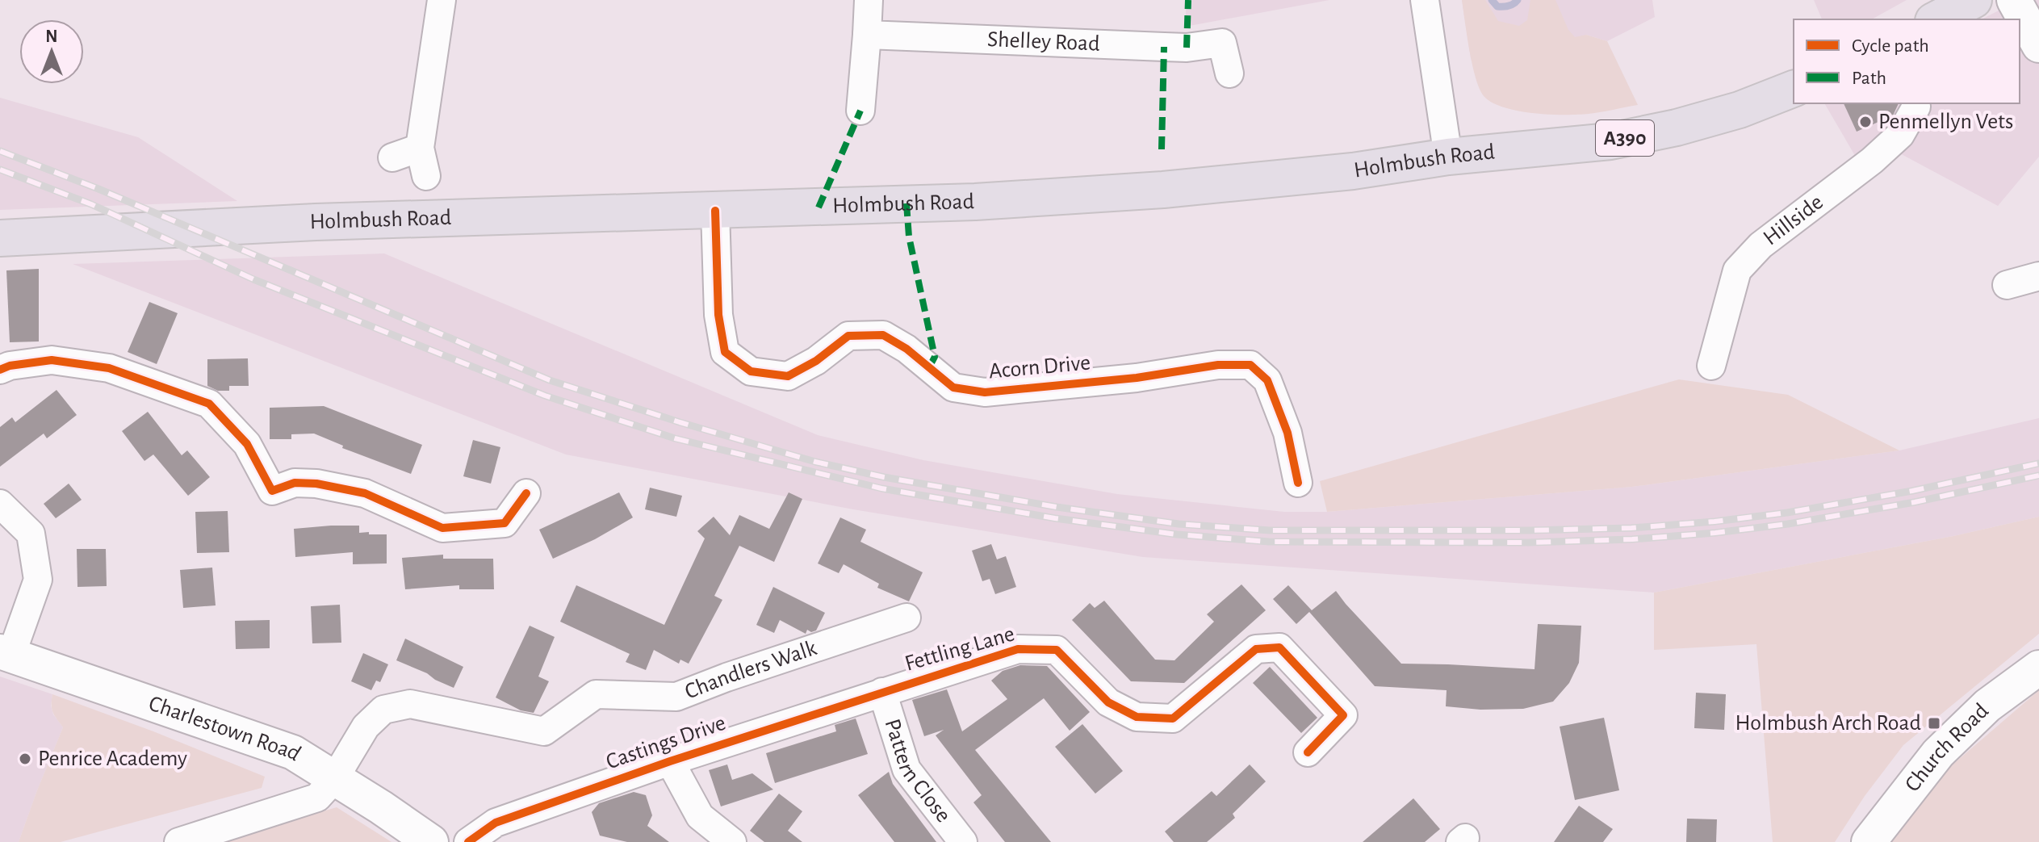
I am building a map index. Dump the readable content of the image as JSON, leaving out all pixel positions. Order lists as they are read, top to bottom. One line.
{"streets":{"highway":["A390","Holmbush Road"],"street":["Shelley Road","Hillside","Acorn Drive","Fettling Lane","Chandlers Walk","Charlestown Road","Castings Drive","Church Road","Pattern Close"]},"crossings":[["Holmbush Road","Acorn Drive"],["Fettling Lane","Castings Drive"],["Fettling Lane","Pattern Close"],["Chandlers Walk","Charlestown Road"],["Castings Drive","Pattern Close"]],"places":{"other":["Penmellyn Vets","Penrice Academy"],"transit":["Holmbush Arch Road"]},"legend":["Cycle path","Path"],"north":"top"}
